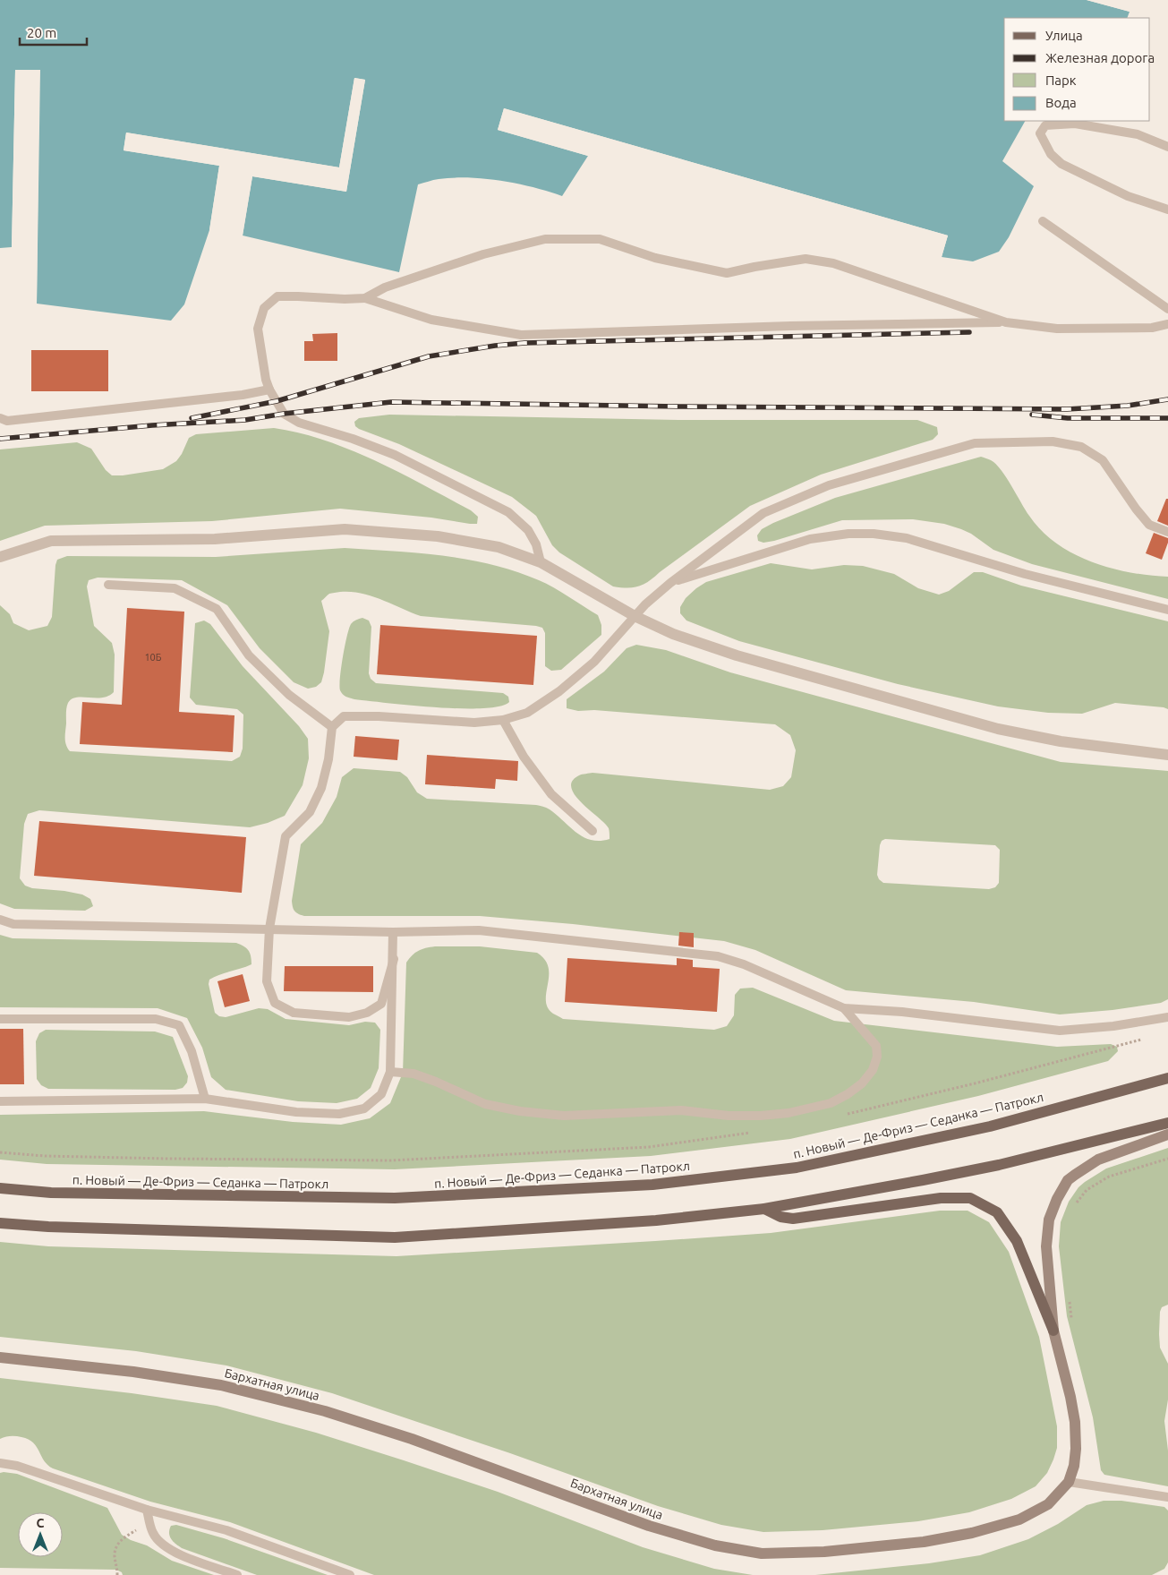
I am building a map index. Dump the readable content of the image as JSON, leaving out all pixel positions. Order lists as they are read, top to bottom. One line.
{"streets":{"main road":["п. Новый — Де-Фриз — Седанка — Патрокл","Бархатная улица"]},"house_numbers":["10Б"],"legend":["Улица","Железная дорога","Парк","Вода"],"scale_bar":"20 m","north":"top"}
